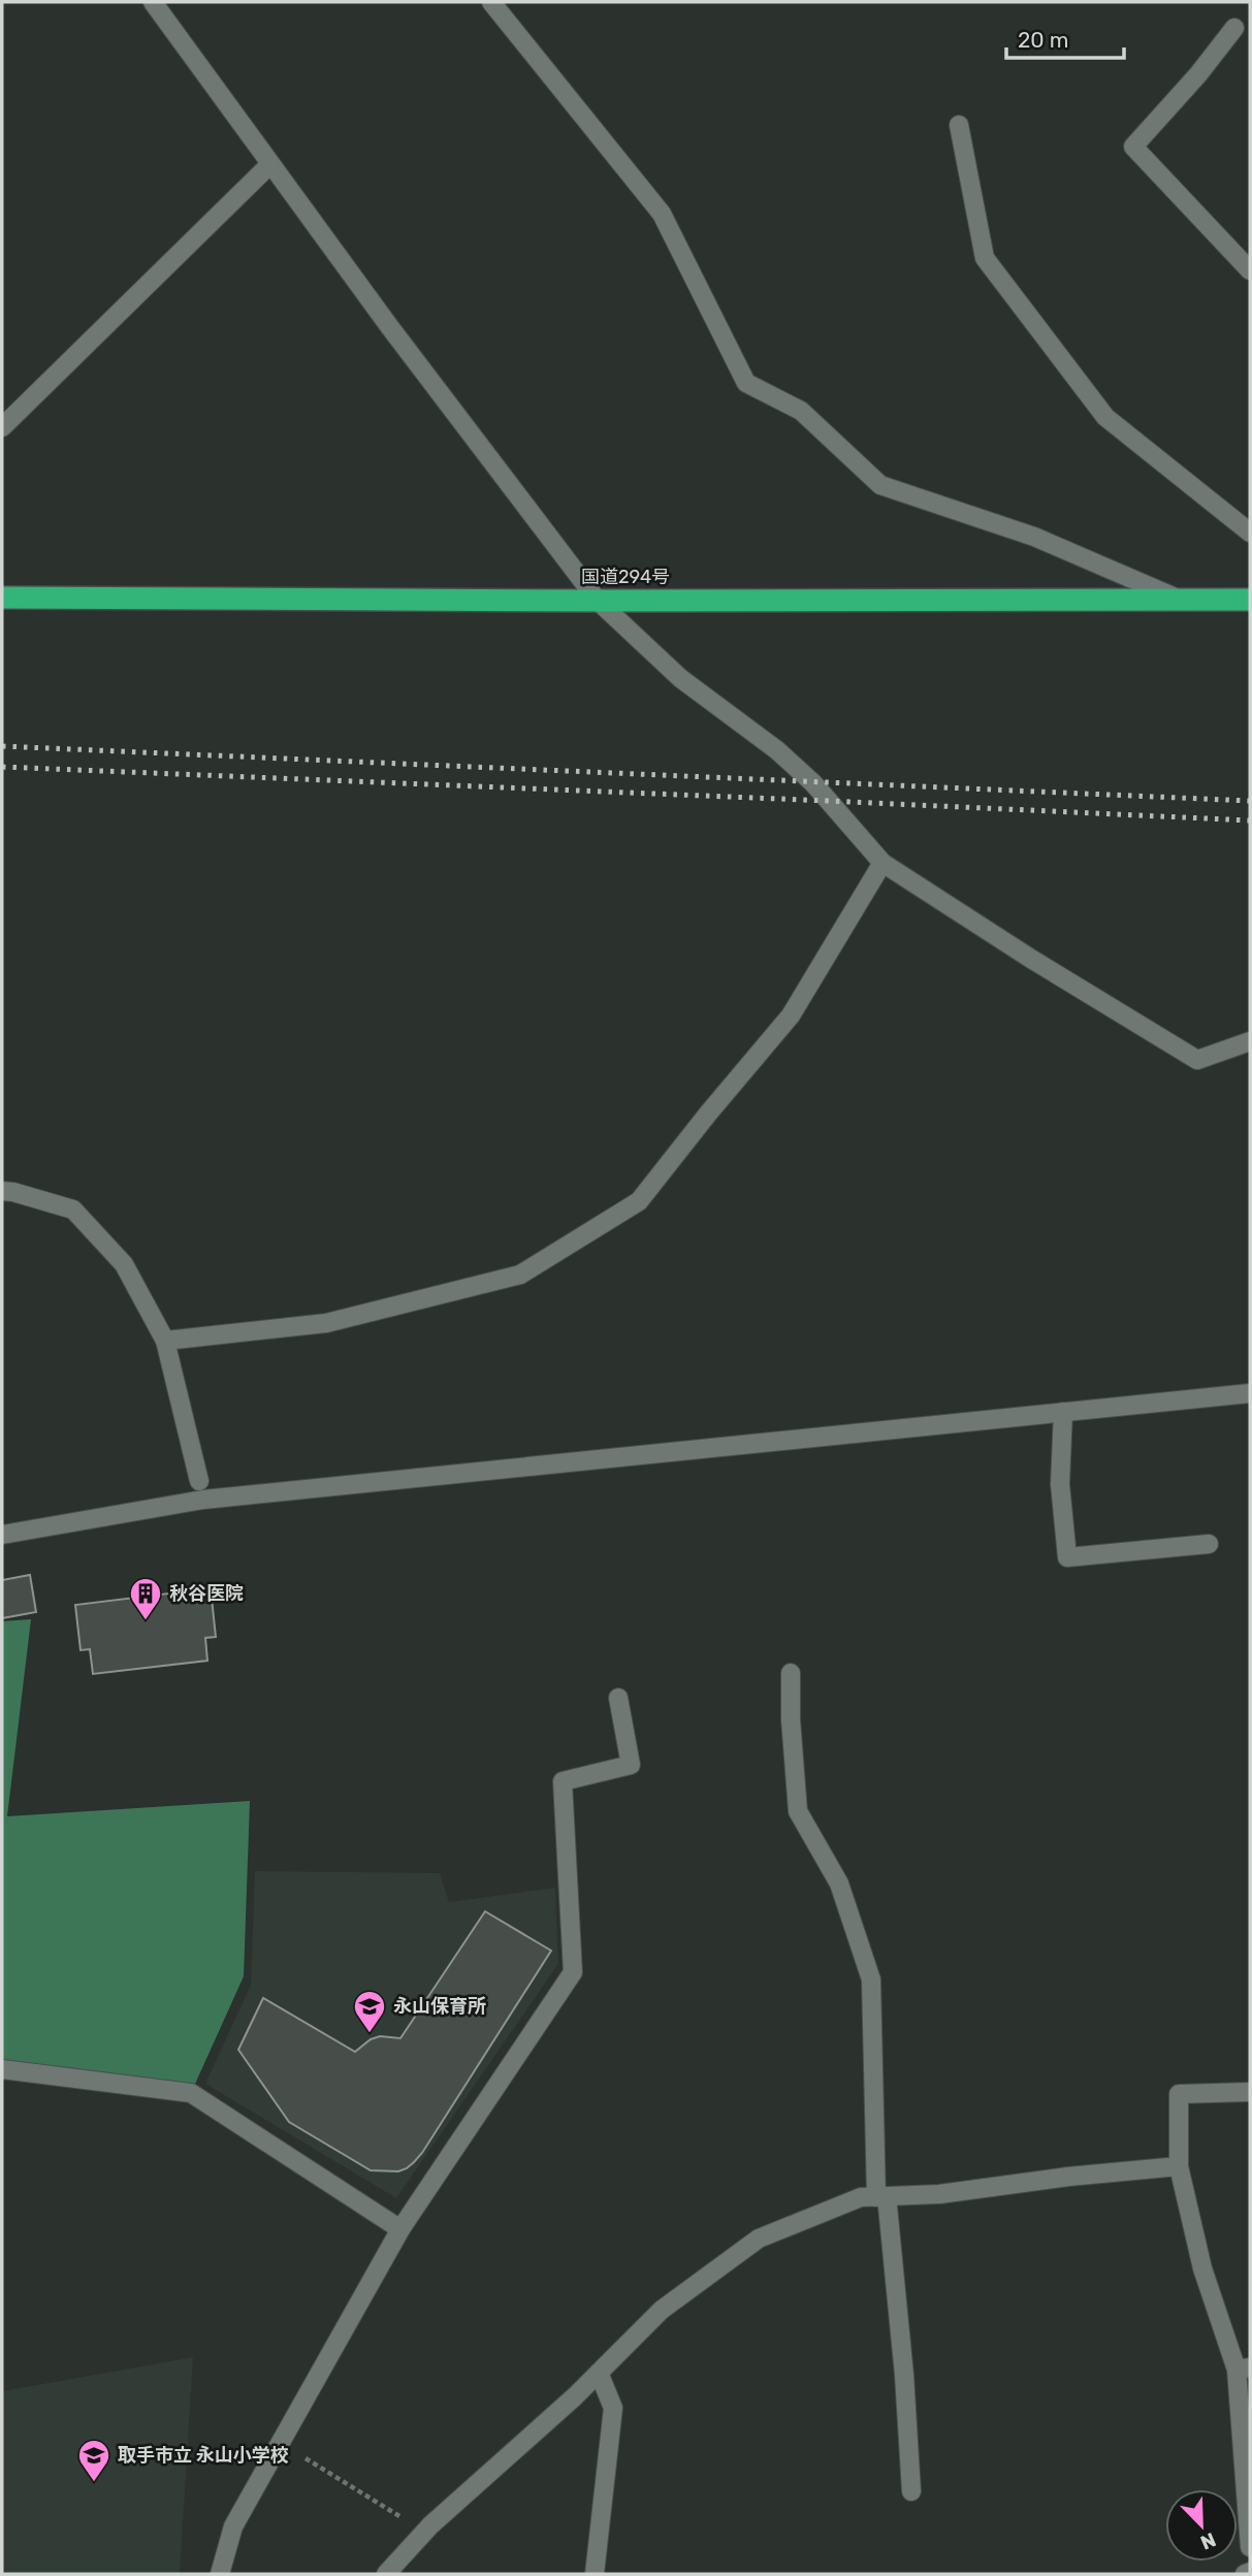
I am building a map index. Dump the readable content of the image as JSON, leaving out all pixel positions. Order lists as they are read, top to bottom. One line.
{"streets":{"highway":["国道294号"]},"places":{"building":["秋谷医院"],"school or university":["永山保育所","取手市立 永山小学校"]},"scale_bar":"20 m","north":"bottom right"}
